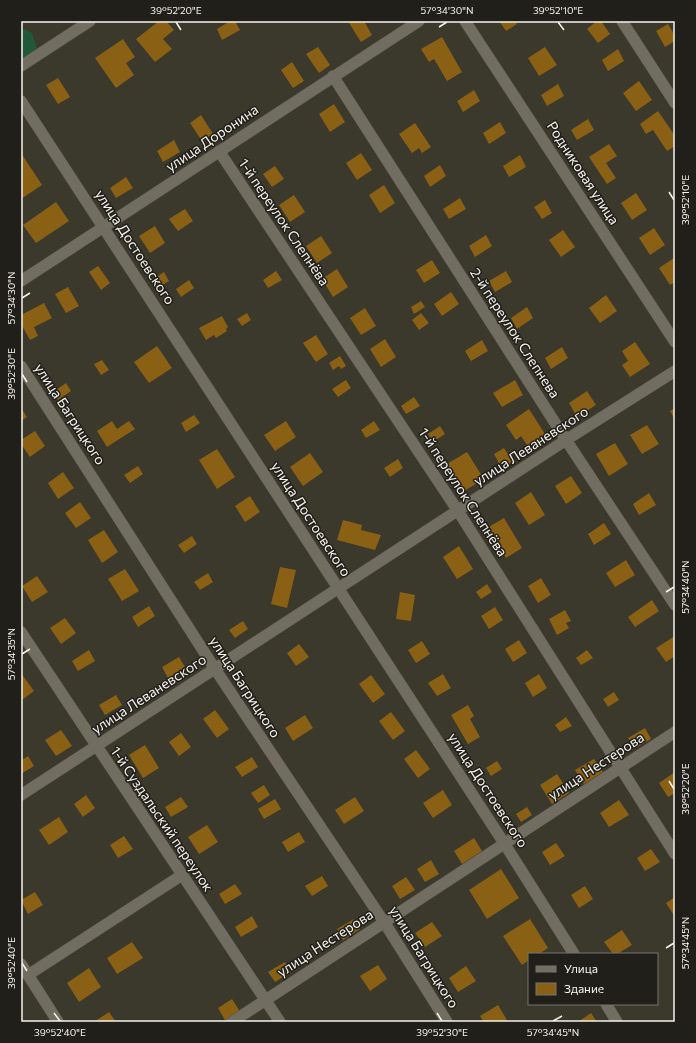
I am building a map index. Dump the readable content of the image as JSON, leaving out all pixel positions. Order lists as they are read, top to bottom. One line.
{"streets":{"street":["улица Доронина","Родниковая улица","1-й переулок Слепнёва","улица Достоевского","2-й переулок Слепнева","улица Багрицкого","улица Леваневского","улица Нестерова","1-й Суздальский переулок"]},"crossings":[["улица Доронина","1-й переулок Слепнёва"],["улица Доронина","улица Достоевского"],["улица Доронина","2-й переулок Слепнева"],["1-й переулок Слепнёва","улица Леваневского"],["1-й переулок Слепнёва","улица Нестерова"],["улица Достоевского","улица Леваневского"],["улица Достоевского","улица Нестерова"],["2-й переулок Слепнева","улица Леваневского"],["улица Багрицкого","улица Леваневского"],["улица Багрицкого","улица Нестерова"],["улица Леваневского","1-й Суздальский переулок"],["улица Нестерова","1-й Суздальский переулок"]],"legend":["Улица","Здание"],"coordinates":["39°52'20\"E","57°34'30\"N","39°52'10\"E","39°52'30\"E","57°34'40\"N","57°34'35\"N","57°34'45\"N","39°52'40\"E"]}
